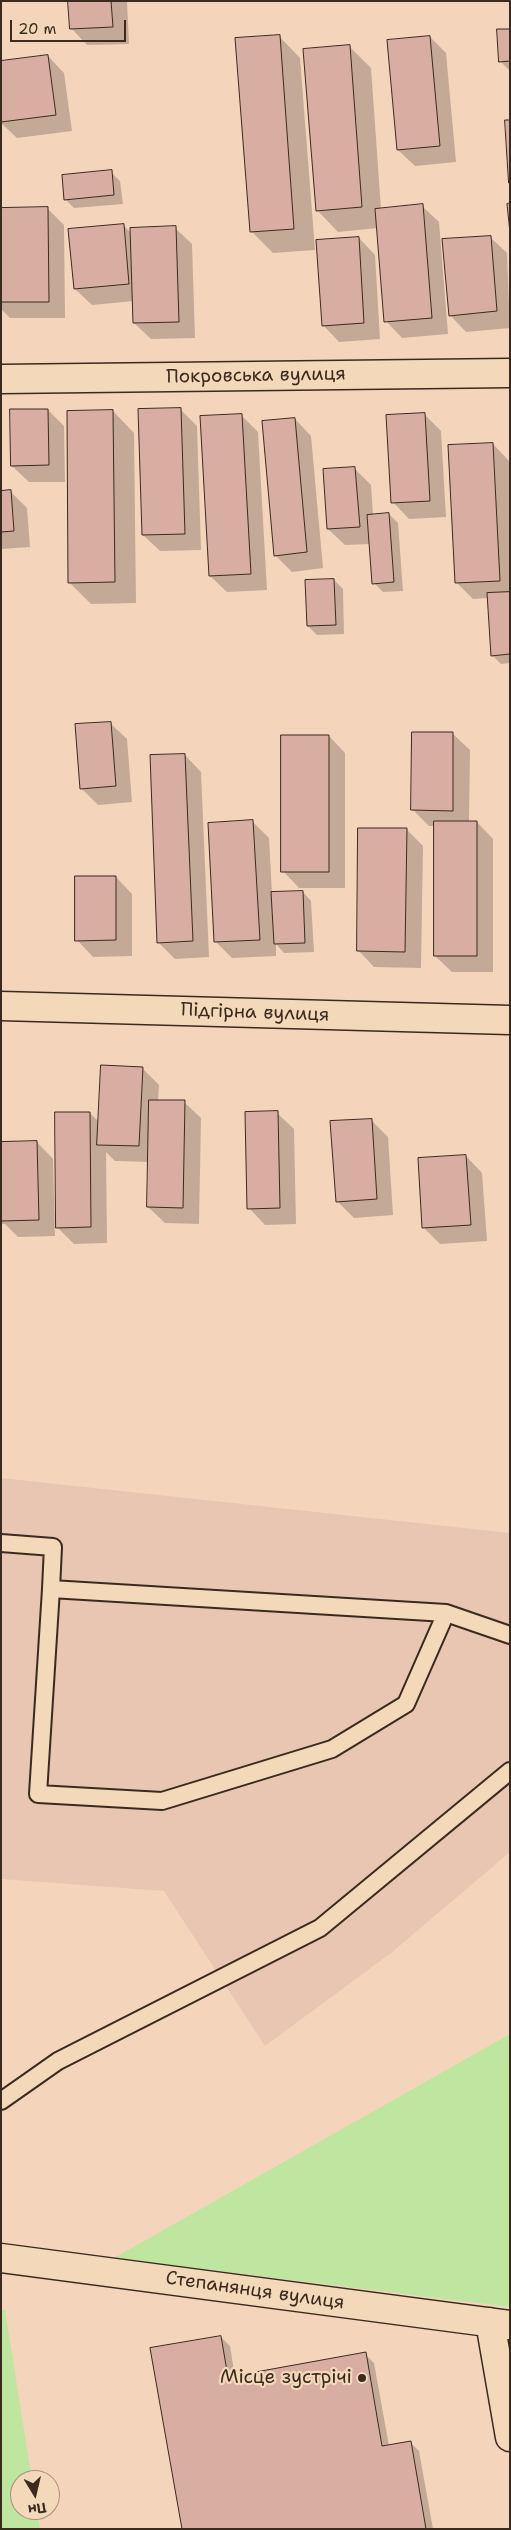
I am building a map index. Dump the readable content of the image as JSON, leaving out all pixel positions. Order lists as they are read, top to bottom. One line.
{"streets":{"street":["Покровська вулиця","Підгірна вулиця","Степанянця вулиця"]},"places":["Місце зустрічі"],"scale_bar":"20 m","north":"bottom"}
